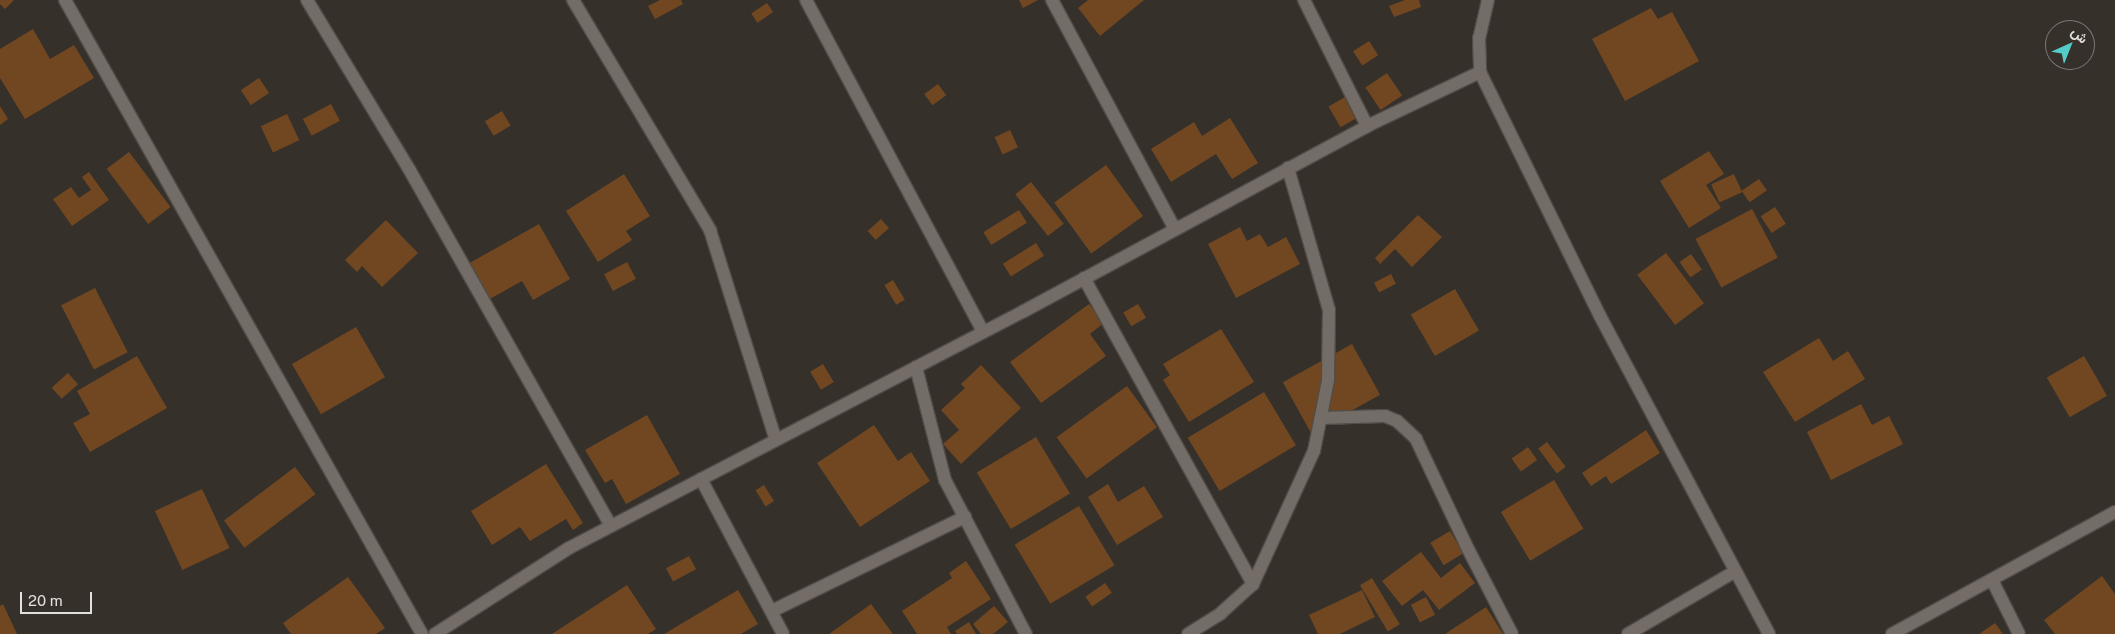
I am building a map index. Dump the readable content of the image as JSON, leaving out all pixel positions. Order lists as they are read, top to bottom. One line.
{"scale_bar":"20 m","north":"top right"}
